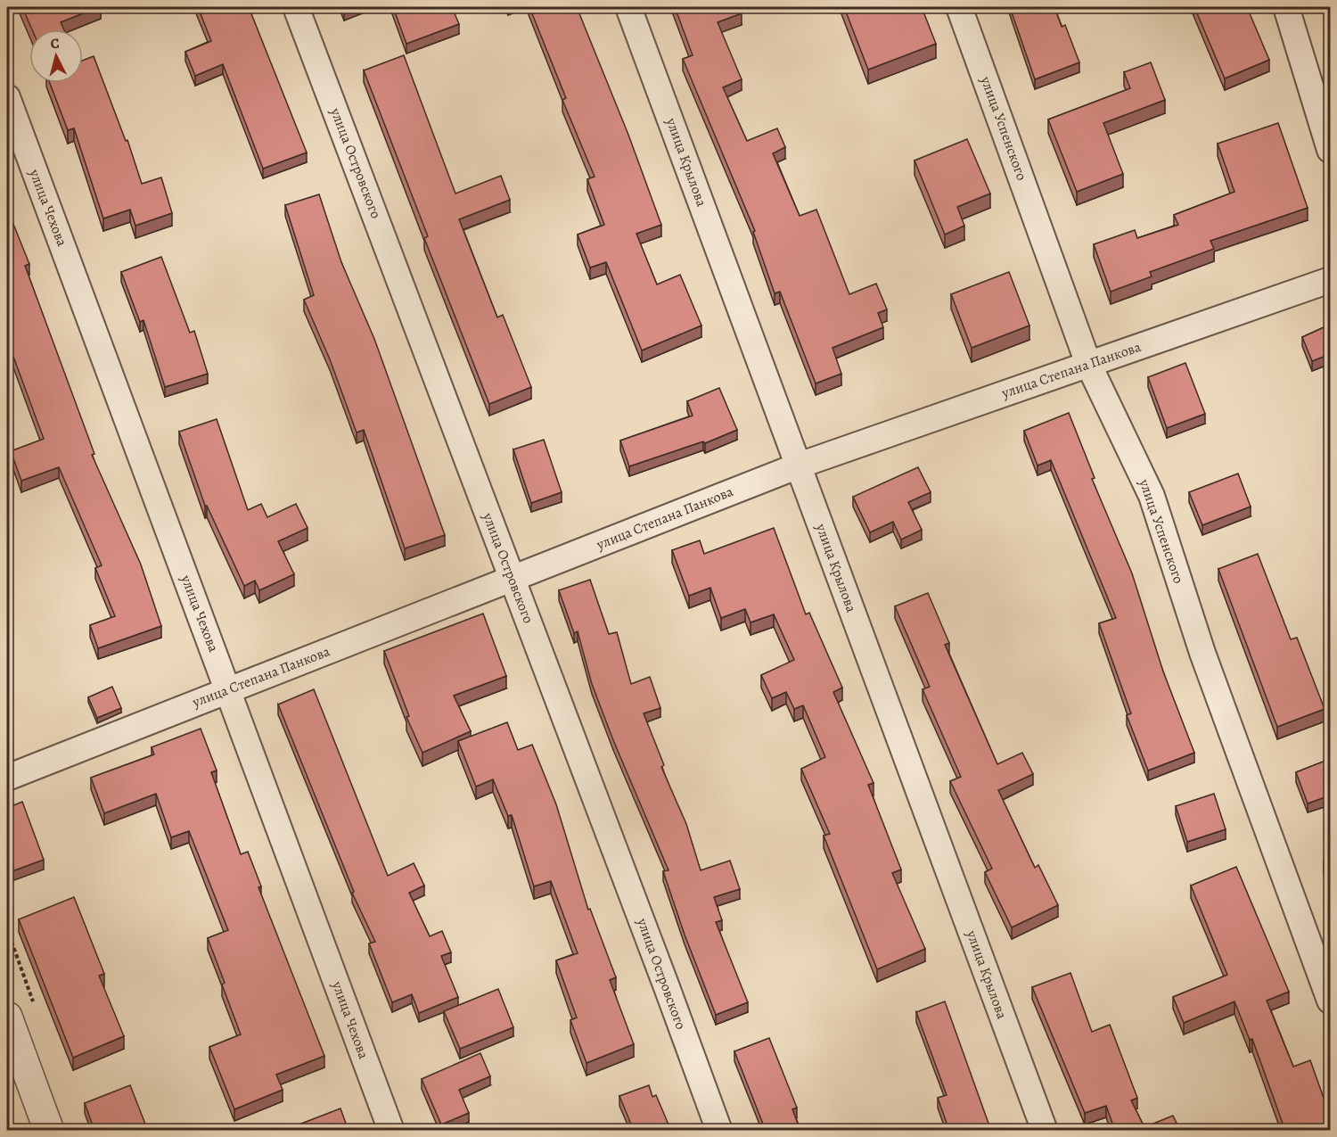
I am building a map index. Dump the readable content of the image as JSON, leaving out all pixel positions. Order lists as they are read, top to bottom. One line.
{"streets":{"street":["улица Успенского","улица Крылова","улица Островского","улица Чехова","улица Степана Панкова"]},"crossings":[["улица Успенского","улица Степана Панкова"],["улица Крылова","улица Степана Панкова"],["улица Островского","улица Степана Панкова"],["улица Чехова","улица Степана Панкова"]],"north":"top"}
